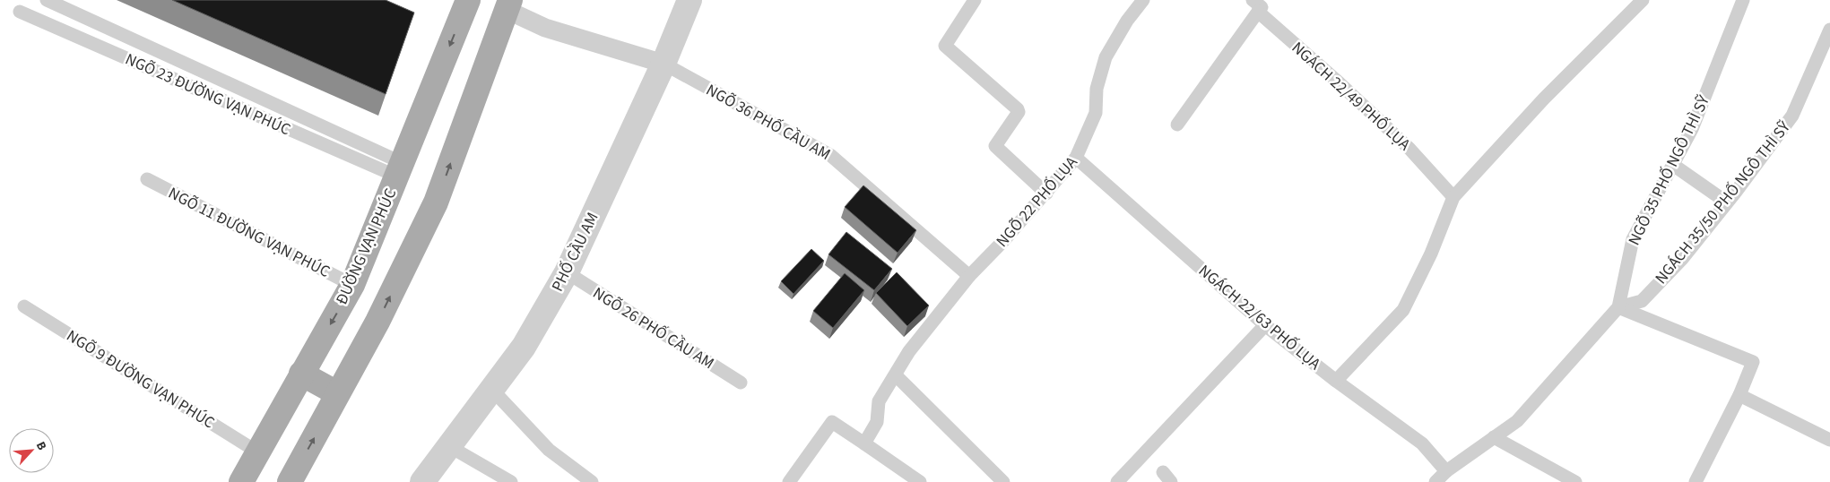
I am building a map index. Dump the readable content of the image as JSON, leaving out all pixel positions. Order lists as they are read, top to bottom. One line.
{"streets":{"main road":["ĐƯỜNG VẠN PHÚC"],"street":["PHỐ CẦU AM"],"lane":["NGÕ 23 ĐƯỜNG VẠN PHÚC","NGÁCH 22/49 PHỐ LỤA","NGÕ 36 PHỐ CẦU AM","NGÕ 35 PHỐ NGÔ THÌ SỸ","NGÕ 22 PHỐ LỤA","NGÁCH 35/50 PHỐ NGÔ THÌ SỸ","NGÕ 11 ĐƯỜNG VẠN PHÚC","NGÁCH 22/63 PHỐ LỤA","NGÕ 26 PHỐ CẦU AM","NGÕ 9 ĐƯỜNG VẠN PHÚC"]},"crossings":[["NGÕ 23 ĐƯỜNG VẠN PHÚC","ĐƯỜNG VẠN PHÚC"],["NGÕ 36 PHỐ CẦU AM","NGÕ 22 PHỐ LỤA"],["NGÕ 36 PHỐ CẦU AM","PHỐ CẦU AM"],["NGÕ 35 PHỐ NGÔ THÌ SỸ","NGÁCH 35/50 PHỐ NGÔ THÌ SỸ"],["NGÕ 35 PHỐ NGÔ THÌ SỸ","NGÁCH 22/63 PHỐ LỤA"],["NGÕ 22 PHỐ LỤA","NGÁCH 22/63 PHỐ LỤA"],["NGÕ 11 ĐƯỜNG VẠN PHÚC","ĐƯỜNG VẠN PHÚC"],["ĐƯỜNG VẠN PHÚC","NGÕ 9 ĐƯỜNG VẠN PHÚC"],["PHỐ CẦU AM","NGÕ 26 PHỐ CẦU AM"]],"north":"top right"}
